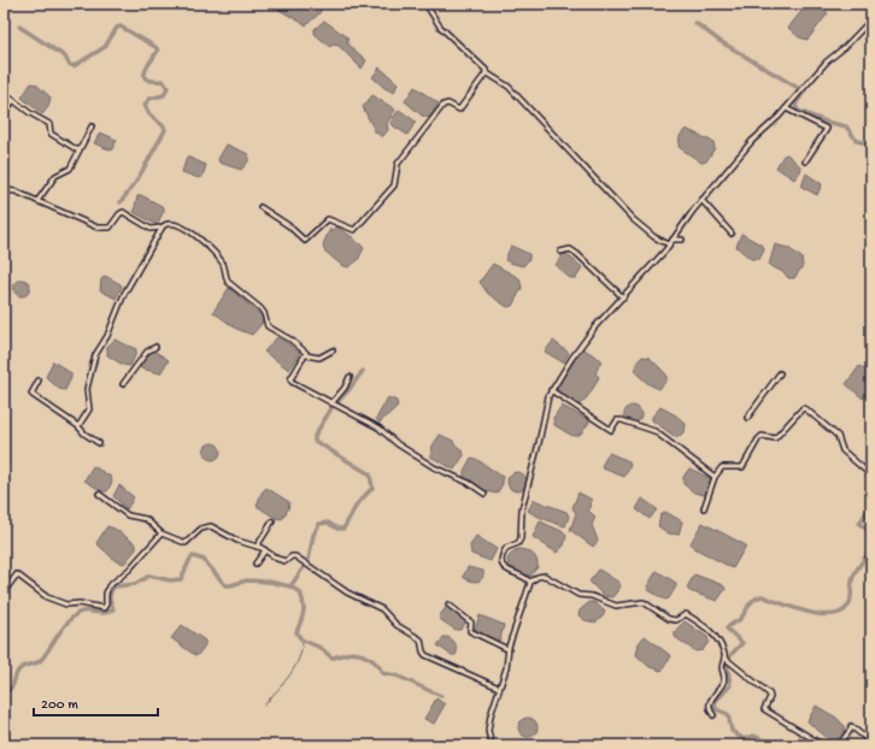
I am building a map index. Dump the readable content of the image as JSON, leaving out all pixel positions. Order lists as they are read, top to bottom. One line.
{"scale_bar":"200 m"}
